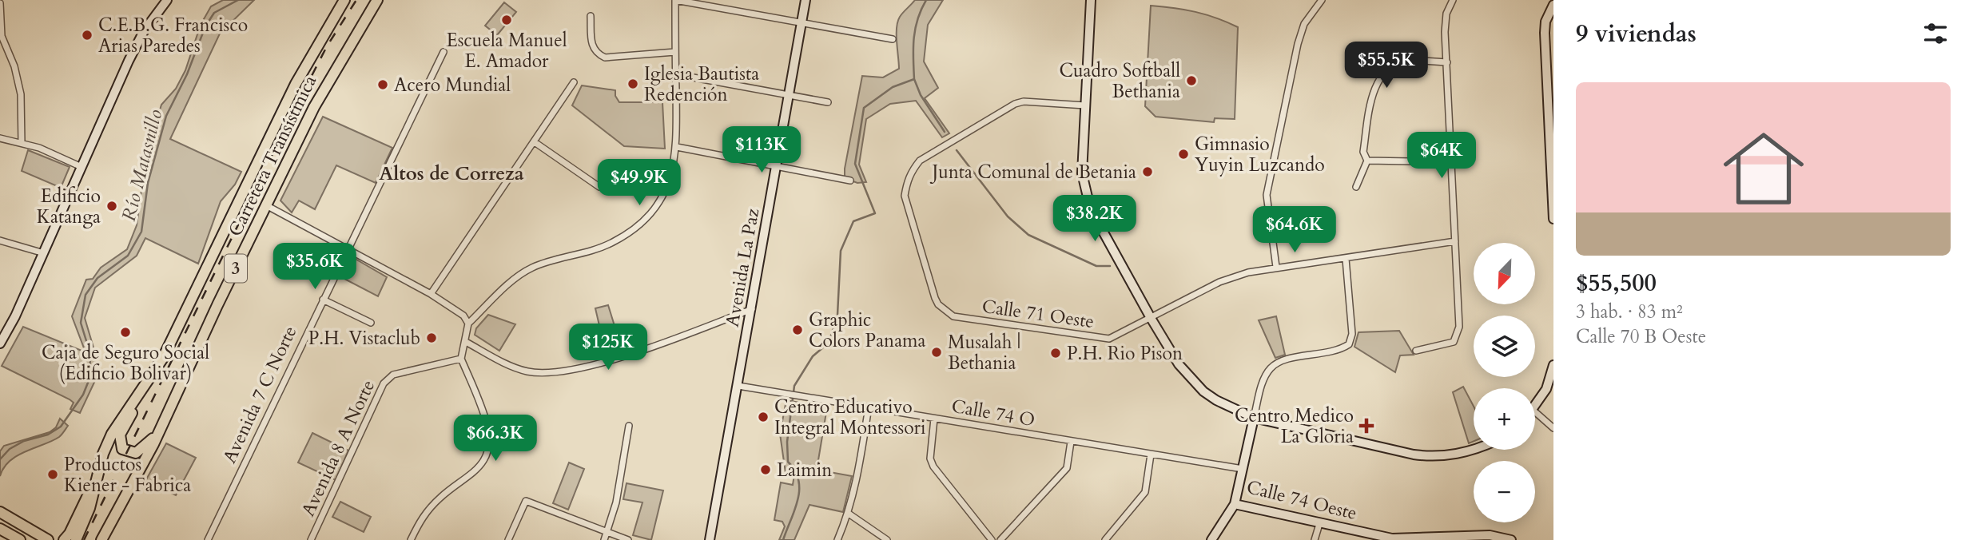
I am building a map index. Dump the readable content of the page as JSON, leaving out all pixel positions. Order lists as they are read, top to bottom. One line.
{"streets":{"main road":["Carretera Transístmica","3"],"street":["Avenida La Paz","Calle 71 Oeste","Avenida 7 C Norte","Calle 74 O","Avenida 8 A Norte","Calle 74 Oeste"]},"crossings":[["Avenida La Paz","Calle 74 O"],["Calle 74 O","Calle 74 Oeste"]],"districts":["Altos de Correza"],"water":["Río Matasnillo"],"places":{"other":["Escuela Manuel E. Amador","C.E.B.G. Francisco Arias Paredes","Cuadro Softball Bethania","Iglesia Bautista Redención","Acero Mundial","Gimnasio Yuyin Luzcando","Junta Comunal de Betania","Edificio Katanga","Graphic Colors Panama","Caja de Seguro Social (Edificio Bolivar)","P.H. Vistaclub","Musalah | Bethania","P.H. Rio Pison","Centro Educativo Integral Montessori","Laimin","Productos Kiener - Fabrica"],"health":["Centro Medico La Gloria"]},"north":"bottom left","page":{"heading":"9 viviendas","price":["$55.5K","$113K","$64K","$49.9K","$38.2K","$64.6K","$35.6K","$125K","$66.3K"],"list":[{"name":"$55,500","note":"3 hab. · 83 m² · Calle 70 B Oeste"}],"map_buttons":["+","−"]}}
